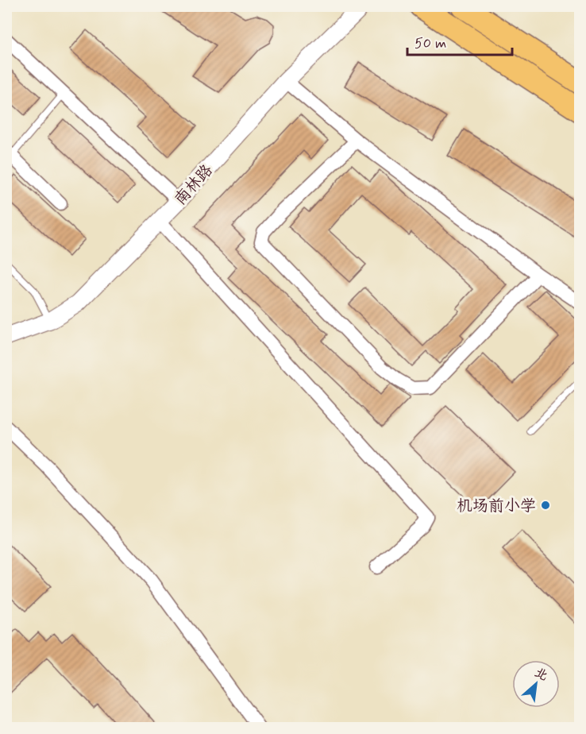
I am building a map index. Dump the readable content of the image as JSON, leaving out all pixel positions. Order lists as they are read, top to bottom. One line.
{"streets":{"street":["南林路"]},"places":["机场前小学"],"scale_bar":"50 m","north":"top right"}
